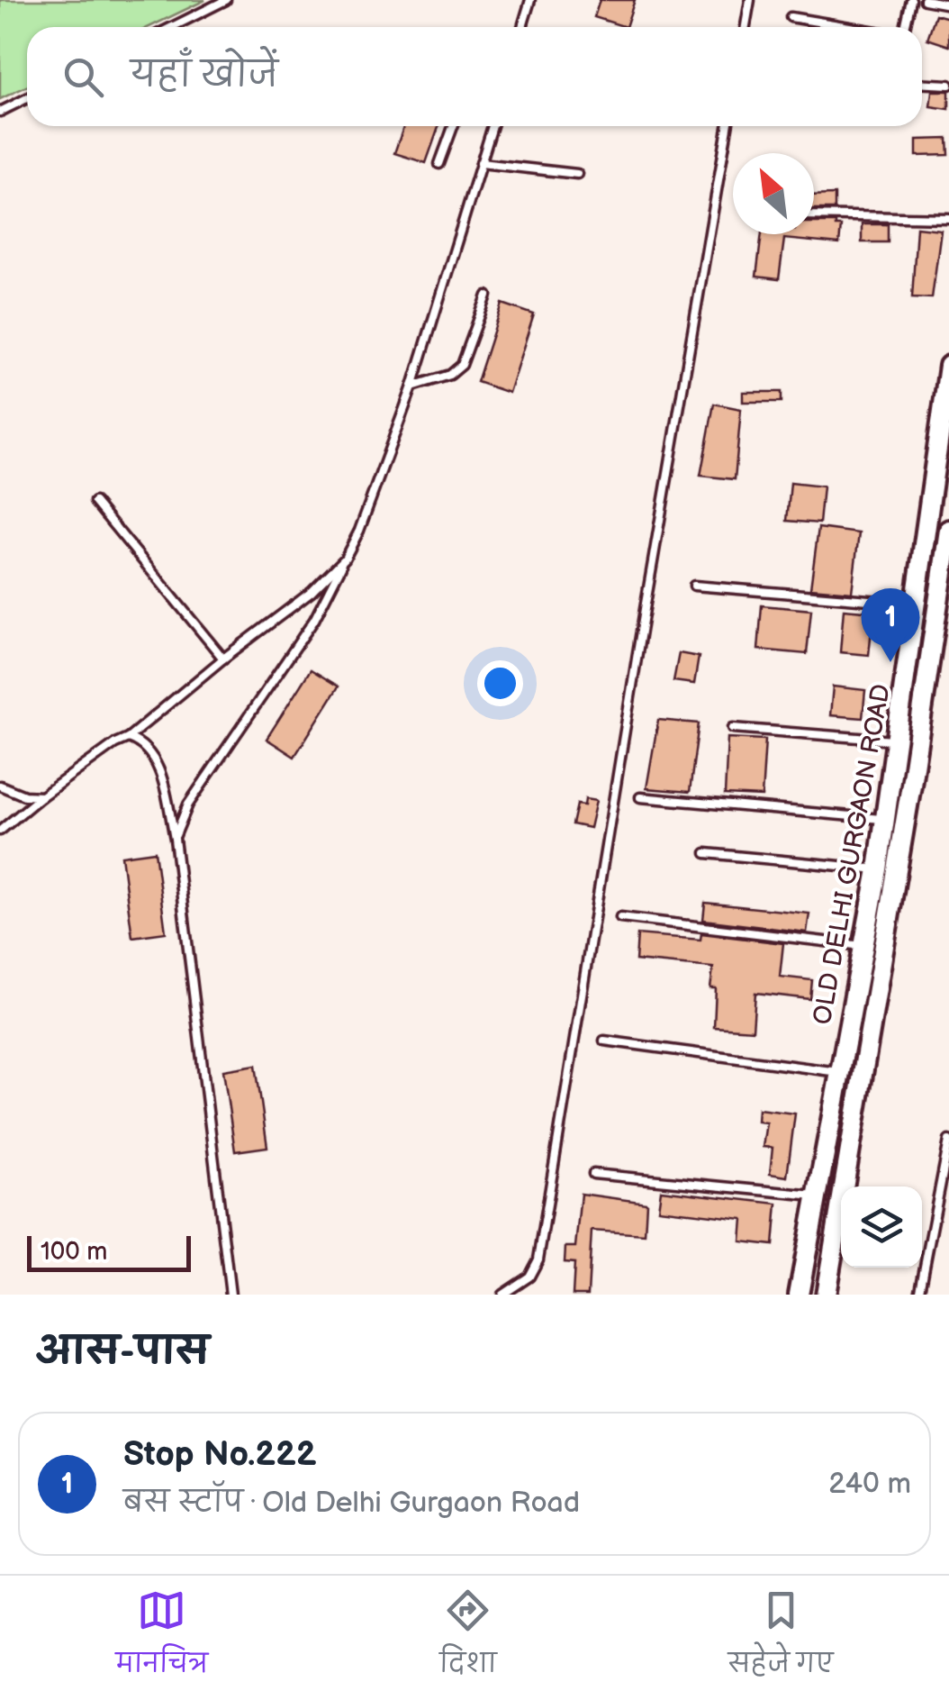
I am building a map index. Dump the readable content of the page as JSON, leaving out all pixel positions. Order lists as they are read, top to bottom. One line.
{"streets":{"main road":["OLD DELHI GURGAON ROAD"]},"scale_bar":"100 m","north":"top left","page":{"search":"यहाँ खोजें","pins":"1","scale":"100 m","heading":"आस-पास","list":[{"mark":"1","name":"Stop No.222","note":"बस स्टॉप · Old Delhi Gurgaon Road","value":"240 m"}],"nav":["मानचित्र","दिशा","सहेजे गए"]}}
